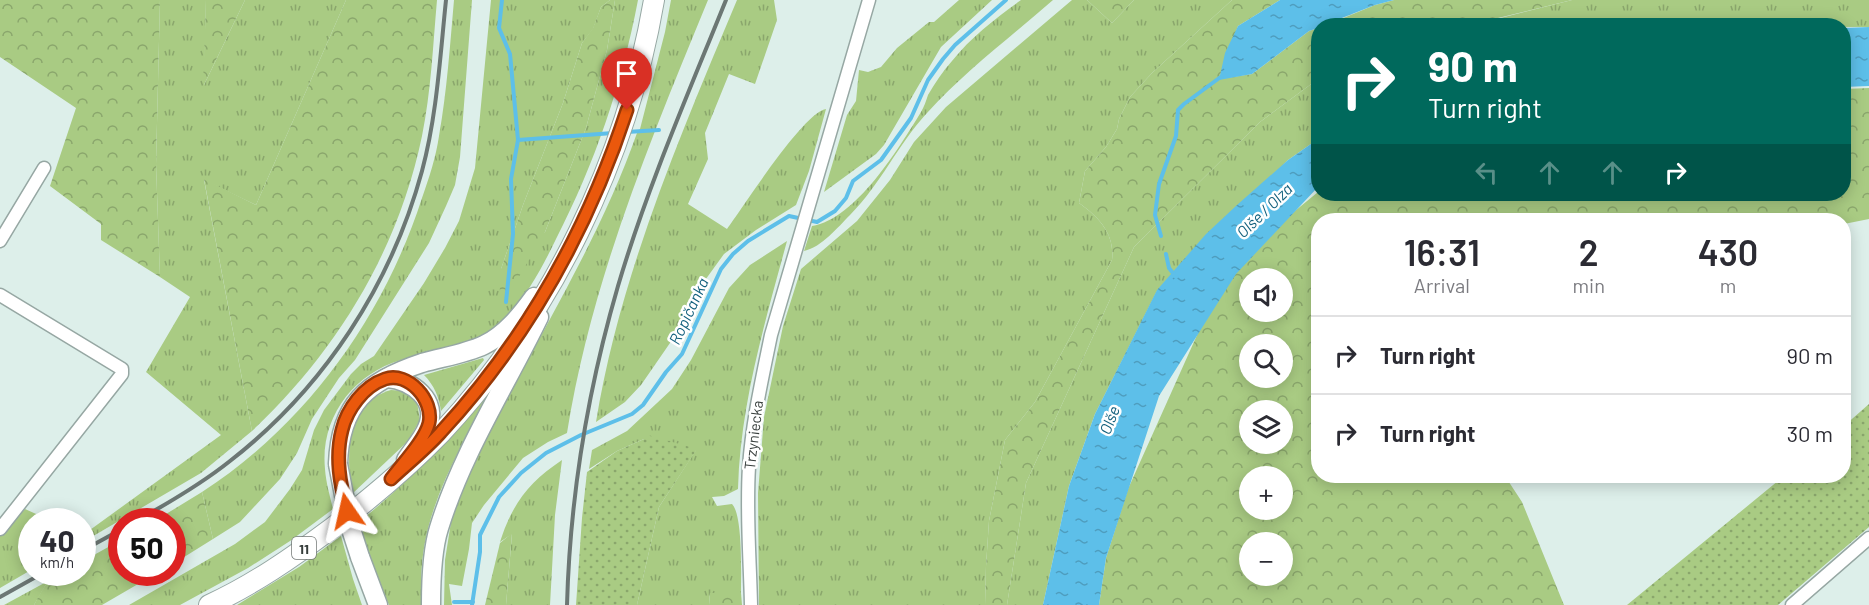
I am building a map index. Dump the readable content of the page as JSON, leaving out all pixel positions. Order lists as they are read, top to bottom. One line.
{"streets":{"main road":["11"],"street":["Trzyniecka"]},"water":["Olše / Olza","Ropičanka","Olše"],"page":{"turn":["90 m","Turn right"],"eta":["16:31","Arrival","2","min","430","m"],"map_buttons":["+","−"],"list":[{"name":"Turn right","value":"90 m"},{"name":"Turn right","value":"30 m"}],"speed":"40 km/h","limit":"50"}}
